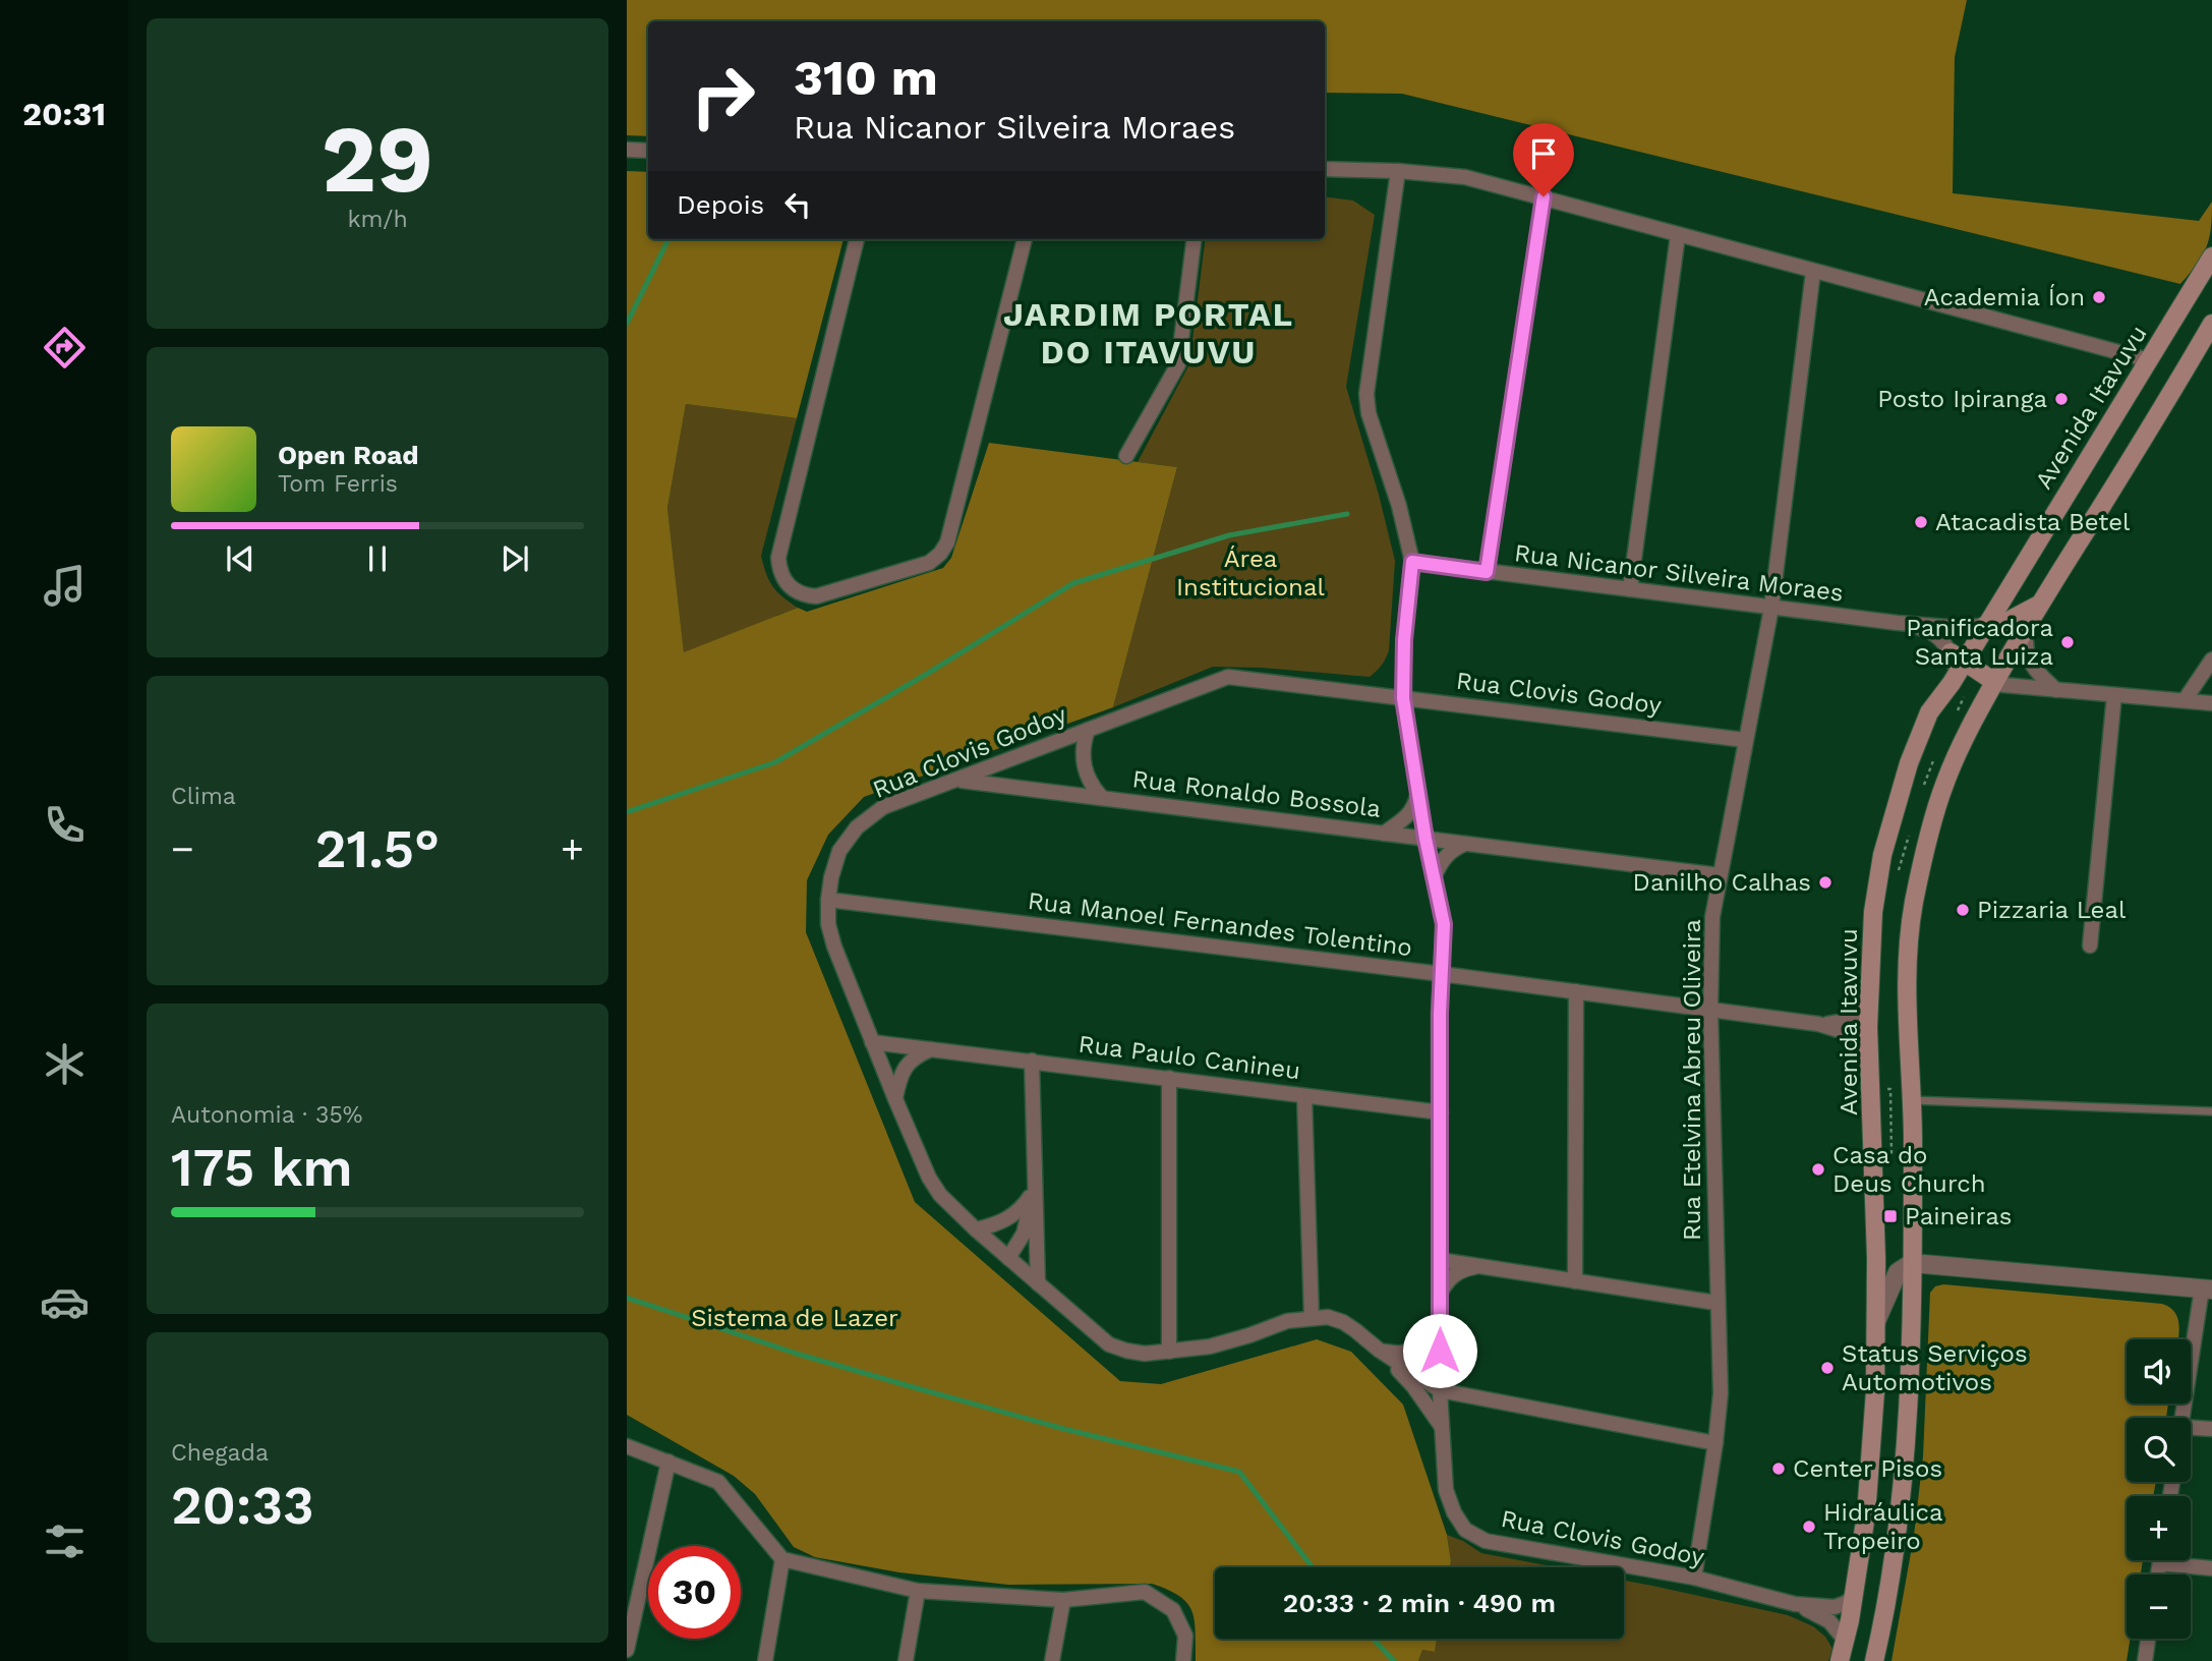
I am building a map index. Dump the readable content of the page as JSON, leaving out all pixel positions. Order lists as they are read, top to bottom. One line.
{"streets":{"main road":["Avenida Itavuvu"],"street":["Rua Nicanor Silveira Moraes","Rua Clovis Godoy","Rua Ronaldo Bossola","Rua Manoel Fernandes Tolentino","Rua Paulo Canineu","Rua Etelvina Abreu Oliveira"]},"crossings":[["Avenida Itavuvu","Rua Nicanor Silveira Moraes"],["Avenida Itavuvu","Rua Clovis Godoy"],["Avenida Itavuvu","Rua Manoel Fernandes Tolentino"],["Rua Nicanor Silveira Moraes","Rua Etelvina Abreu Oliveira"],["Rua Clovis Godoy","Rua Ronaldo Bossola"],["Rua Clovis Godoy","Rua Manoel Fernandes Tolentino"],["Rua Clovis Godoy","Rua Paulo Canineu"],["Rua Clovis Godoy","Rua Etelvina Abreu Oliveira"],["Rua Ronaldo Bossola","Rua Etelvina Abreu Oliveira"],["Rua Manoel Fernandes Tolentino","Rua Etelvina Abreu Oliveira"]],"districts":["JARDIM PORTAL DO ITAVUVU"],"parks":["Área Institucional","Sistema de Lazer"],"places":{"other":["Academia Íon","Posto Ipiranga","Atacadista Betel","Panificadora Santa Luiza","Danilho Calhas","Pizzaria Leal","Casa do Deus Church","Status Serviços Automotivos","Center Pisos","Hidráulica Tropeiro"],"transit":["Paineiras"]},"page":{"tabs":"20:31","tile":[["29","km/h"],"Clima",["Autonomia · 35%","175 km"],["Chegada","20:33"]],"turn":["310 m","Rua Nicanor Silveira Moraes"],"then":"Depois","song":["Open Road","Tom Ferris"],"heat":["−","21.5°","+"],"map_buttons":["+","−"],"limit":"30","trip":"20:33 · 2 min · 490 m"}}
